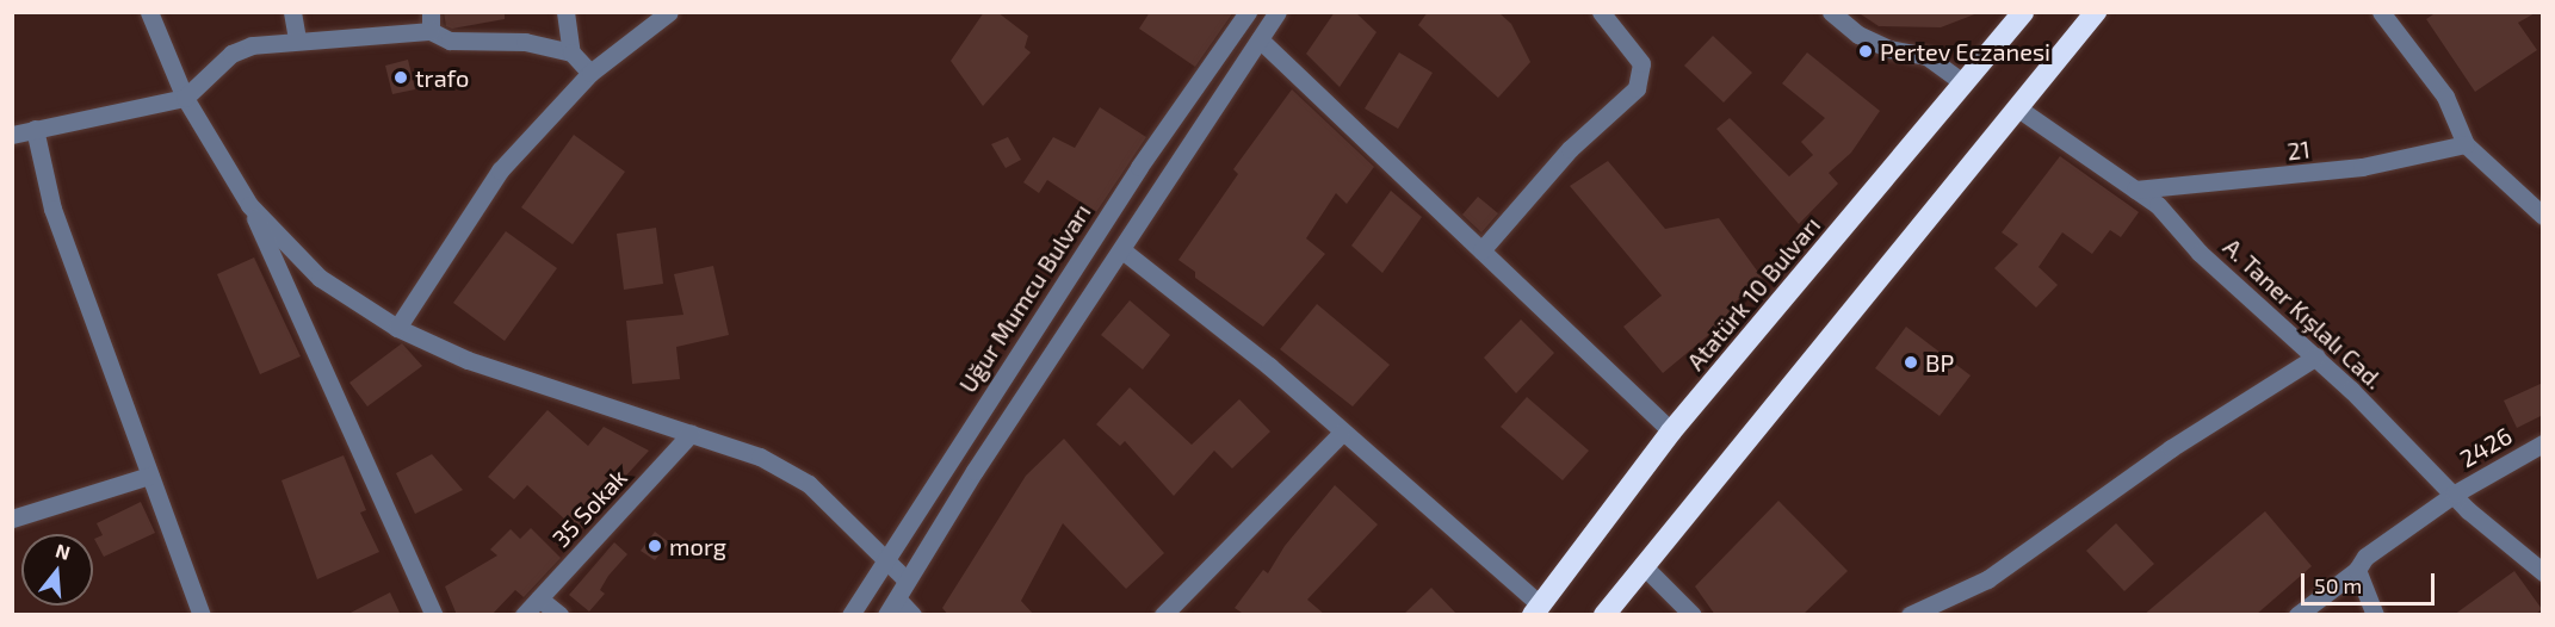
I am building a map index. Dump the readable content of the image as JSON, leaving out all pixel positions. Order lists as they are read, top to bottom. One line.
{"streets":{"highway":["Atatürk 10 Bulvarı"],"street":["21","Uğur Mumcu Bulvarı","A. Taner Kışlalı Cad.","2426","35 Sokak"]},"crossings":[["21","A. Taner Kışlalı Cad."],["A. Taner Kışlalı Cad.","2426"]],"places":["Pertev Eczanesi","trafo","BP","morg"],"scale_bar":"50 m","north":"top"}
